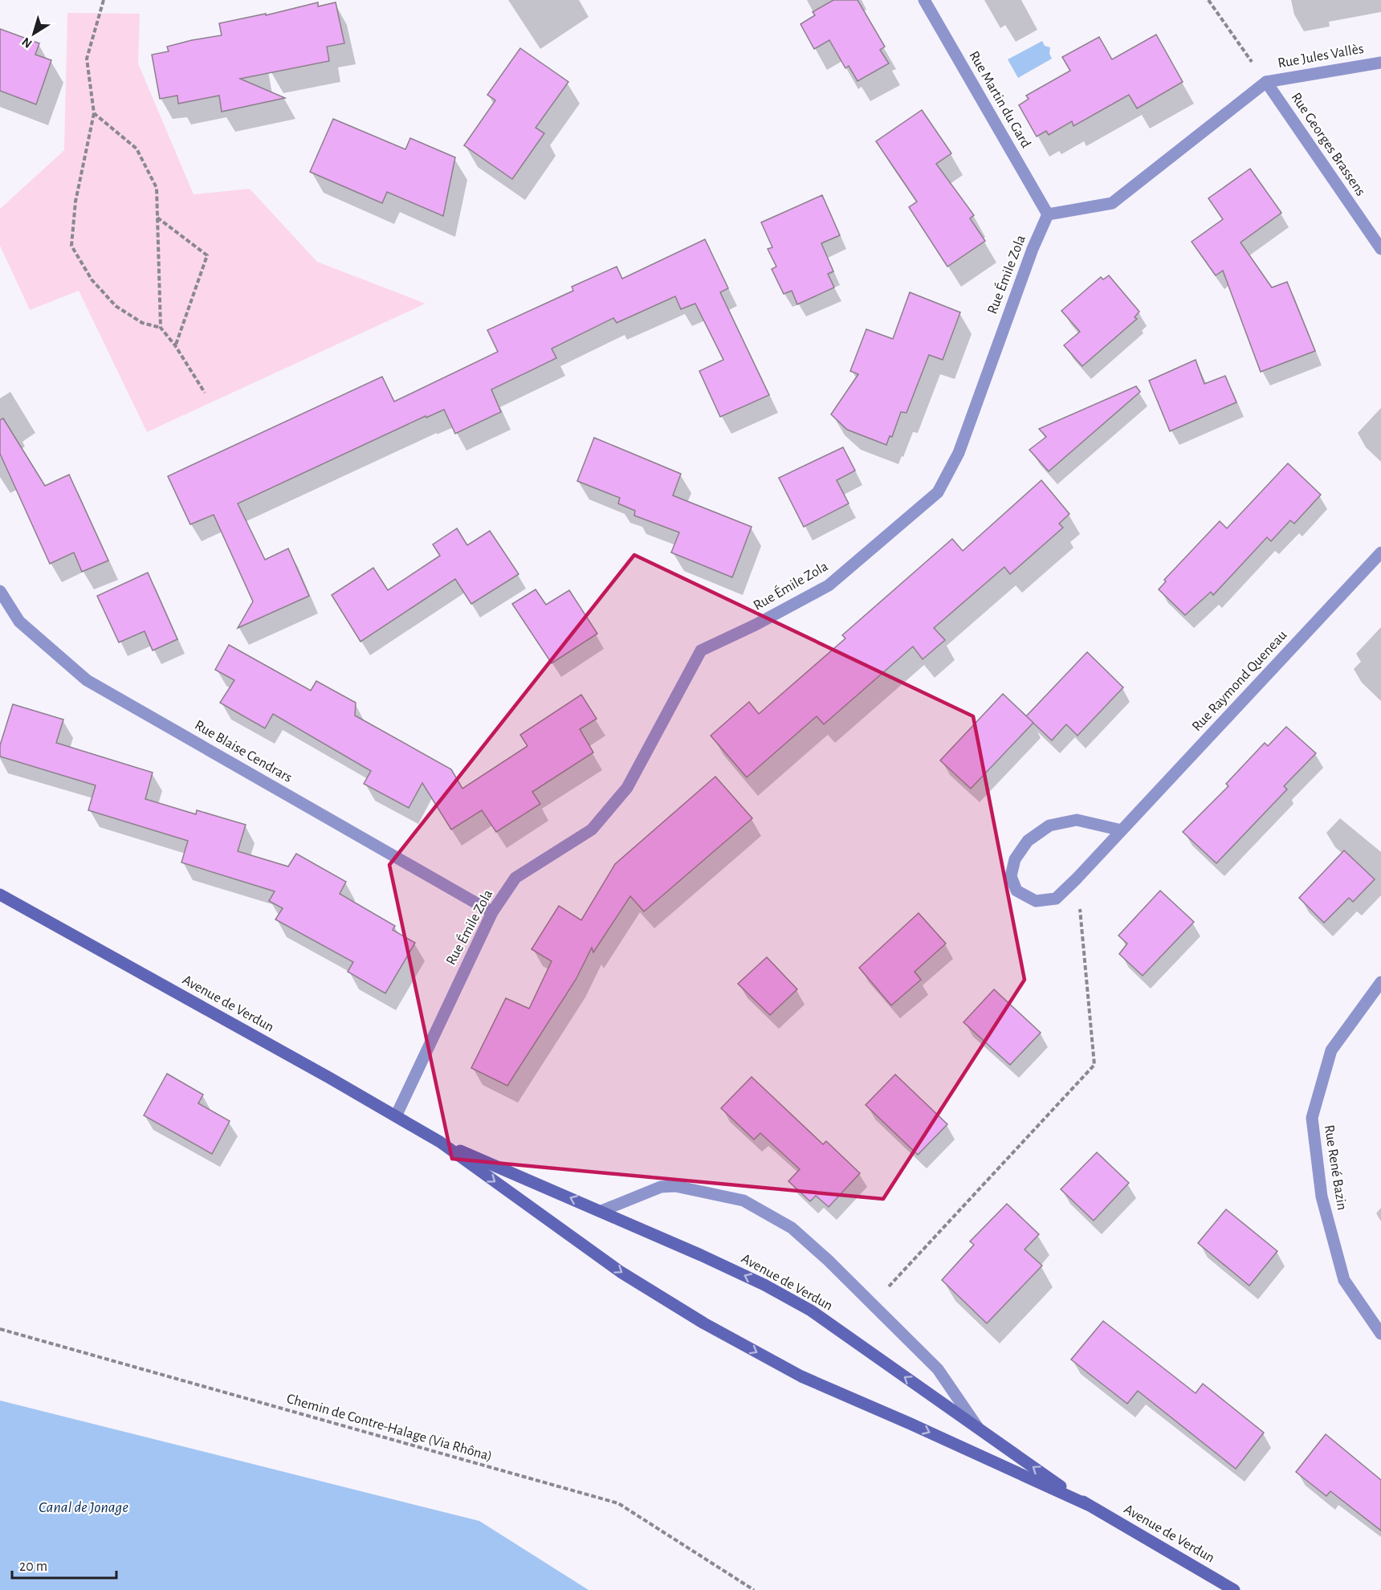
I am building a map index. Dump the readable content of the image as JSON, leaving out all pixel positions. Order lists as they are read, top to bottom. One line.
{"streets":{"main road":["Avenue de Verdun"],"street":["Rue Jules Vallès","Rue Martin du Gard","Rue Georges Brassens","Rue Émile Zola","Rue Raymond Queneau","Rue Blaise Cendrars","Rue René Bazin"],"path":["Chemin de Contre-Halage (Via Rhôna)"]},"crossings":[["Rue Jules Vallès","Rue Georges Brassens"],["Rue Martin du Gard","Rue Émile Zola"],["Rue Émile Zola","Rue Blaise Cendrars"],["Rue Émile Zola","Avenue de Verdun"]],"water":["Canal de Jonage"],"scale_bar":"20 m","north":"bottom left"}
